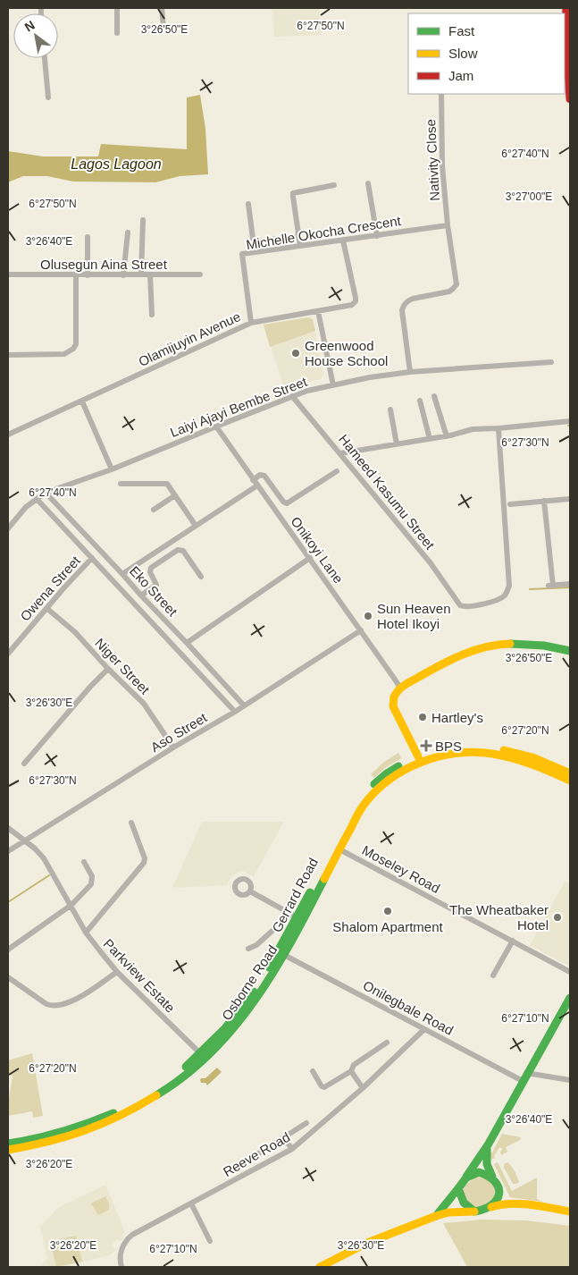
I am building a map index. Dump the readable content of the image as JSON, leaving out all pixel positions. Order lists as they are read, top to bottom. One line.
{"streets":{"main road":["Gerrard Road","Osborne Road"],"street":["Nativity Close","Michelle Okocha Crescent","Olusegun Aina Street","Olamijuyin Avenue","Laiyi Ajayi Bembe Street","Hameed Kasumu Street","Onikoyi Lane","Owena Street","Eko Street","Niger Street","Aso Street","Moseley Road","Parkview Estate","Onilegbale Road","Reeve Road"]},"crossings":[["Nativity Close","Michelle Okocha Crescent"],["Nativity Close","Laiyi Ajayi Bembe Street"],["Michelle Okocha Crescent","Olamijuyin Avenue"],["Laiyi Ajayi Bembe Street","Hameed Kasumu Street"],["Laiyi Ajayi Bembe Street","Onikoyi Lane"],["Laiyi Ajayi Bembe Street","Eko Street"],["Onikoyi Lane","Aso Street"],["Owena Street","Eko Street"],["Owena Street","Niger Street"],["Eko Street","Aso Street"],["Niger Street","Aso Street"],["Aso Street","Parkview Estate"],["Moseley Road","Osborne Road"],["Gerrard Road","Parkview Estate"],["Gerrard Road","Osborne Road"],["Osborne Road","Onilegbale Road"],["Onilegbale Road","Reeve Road"]],"water":["Lagos Lagoon"],"places":{"other":["Greenwood House School","Sun Heaven Hotel Ikoyi","Hartley's","Shalom Apartment","The Wheatbaker Hotel"],"health":["BPS"]},"legend":["Fast","Slow","Jam"],"north":"top left","coordinates":["6°27'50\"N","3°26'50\"E","6°27'40\"N","3°27'00\"E","3°26'40\"E","6°27'30\"N","3°26'30\"E","6°27'20\"N","6°27'10\"N","3°26'20\"E"]}
